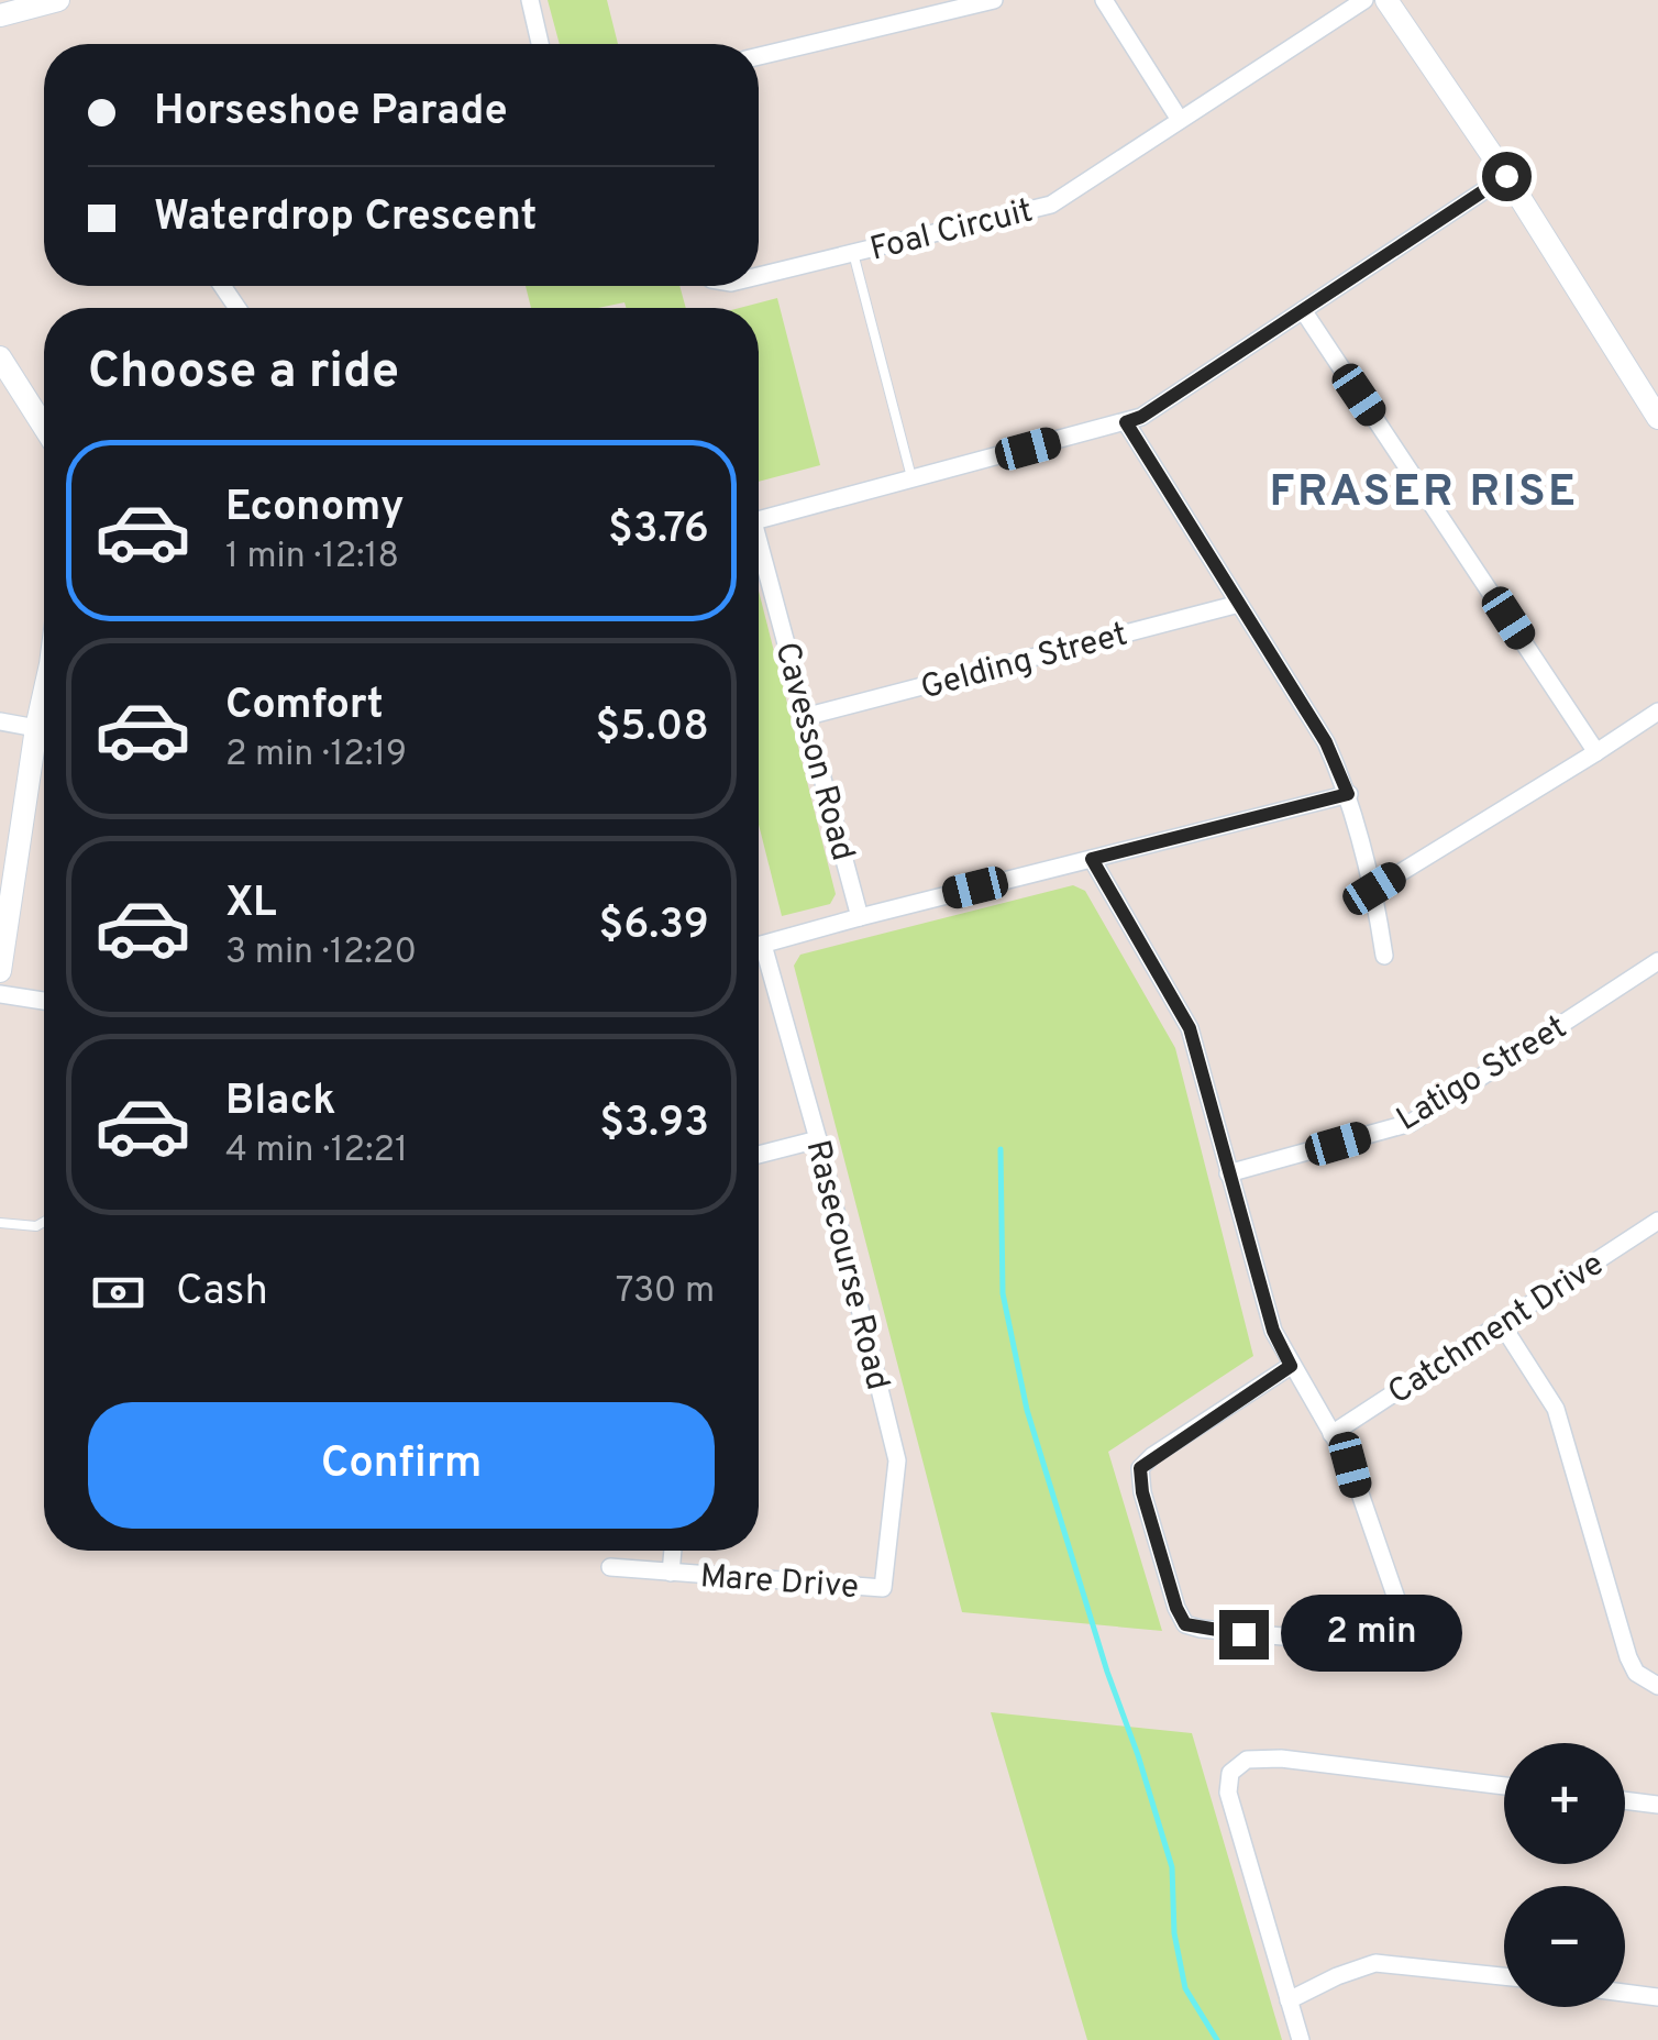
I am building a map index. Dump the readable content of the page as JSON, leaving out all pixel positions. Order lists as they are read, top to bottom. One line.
{"streets":{"street":["Foal Circuit","Gelding Street","Cavesson Road","Latigo Street","Rasecourse Road","Catchment Drive","Mare Drive"]},"crossings":[["Gelding Street","Cavesson Road"],["Rasecourse Road","Mare Drive"]],"districts":["FRASER RISE"],"page":{"banner":["Horseshoe Parade","Waterdrop Crescent"],"heading":"Choose a ride","list":[{"name":"Economy","note":"1 min · 12:18","value":"$3.76"},{"name":"Comfort","note":"2 min · 12:19","value":"$5.08"},{"name":"XL","note":"3 min · 12:20","value":"$6.39"},{"name":"Black","note":"4 min · 12:21","value":"$3.93"}],"pay":["Cash","730 m"],"buttons":"Confirm","bubble":"2 min","map_buttons":["+","−"]}}
